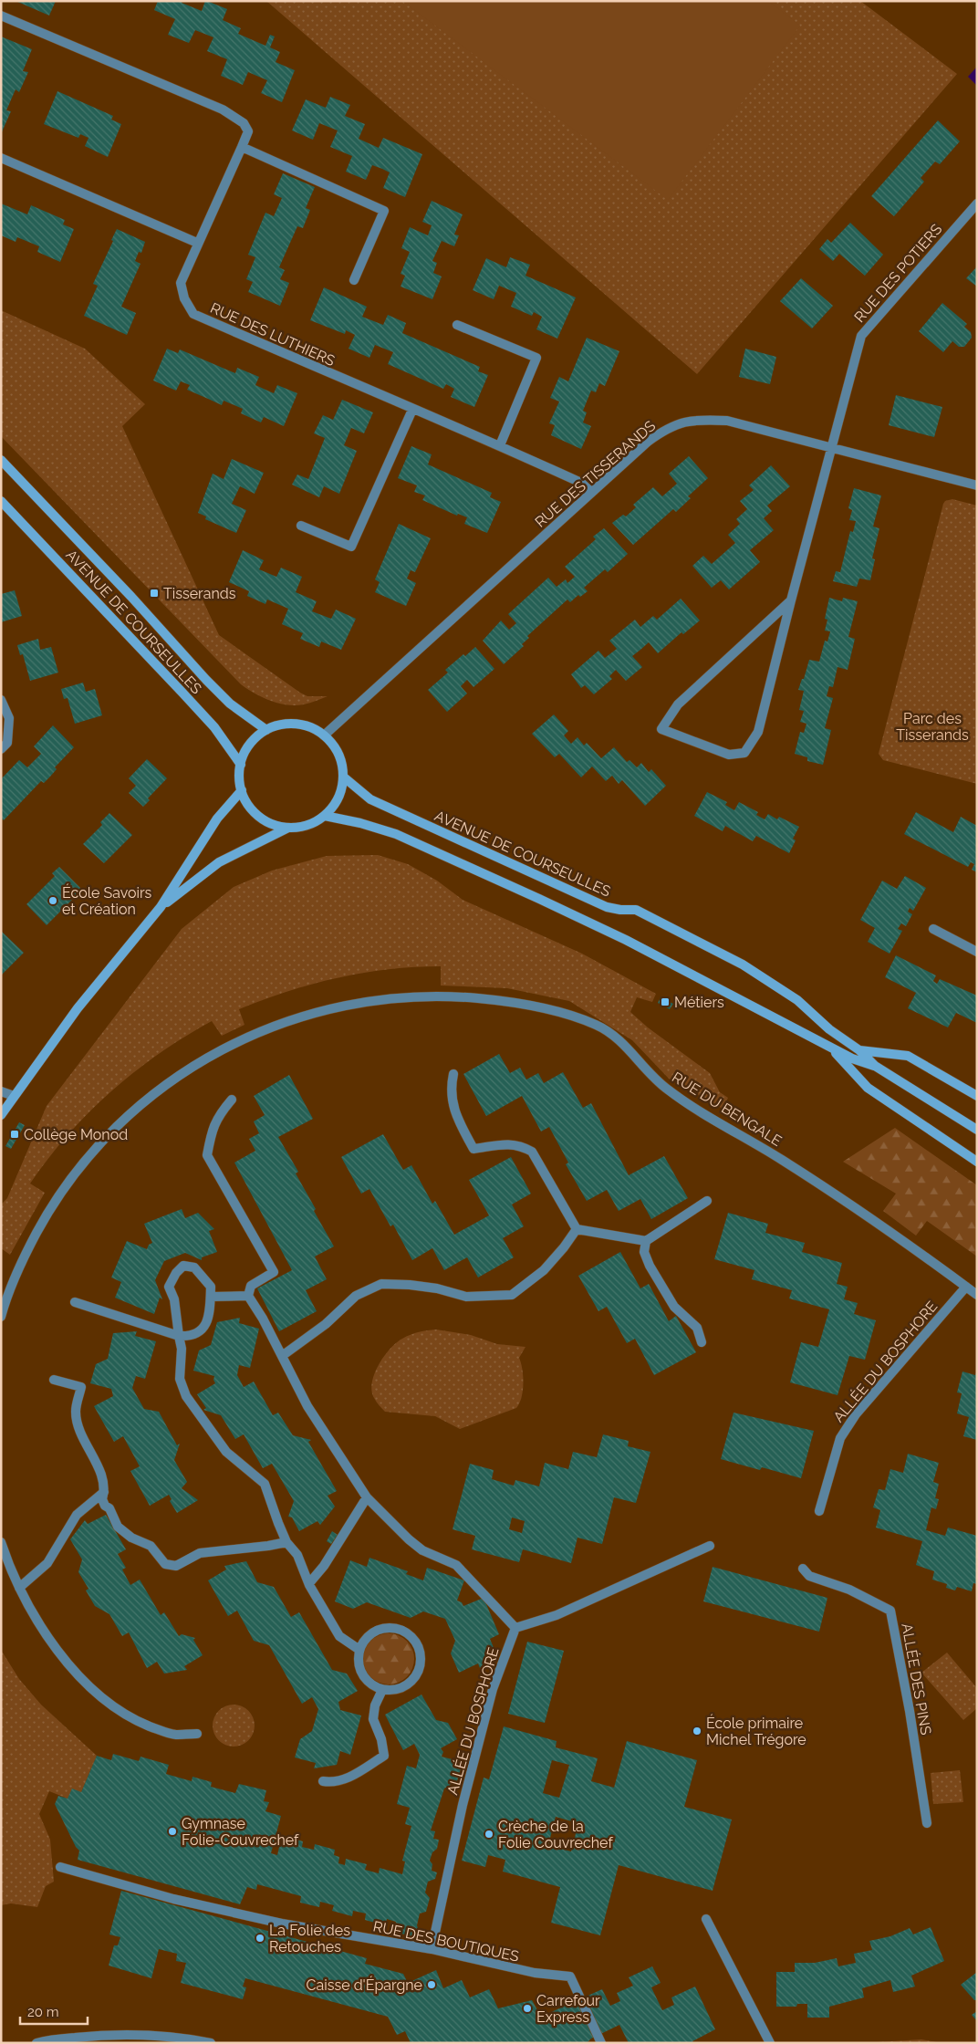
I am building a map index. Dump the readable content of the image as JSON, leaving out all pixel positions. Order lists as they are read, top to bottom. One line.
{"streets":{"main road":["AVENUE DE COURSEULLES"],"street":["RUE DES POTIERS","RUE DES LUTHIERS","RUE DES TISSERANDS","RUE DU BENGALE","ALLÉE DU BOSPHORE","ALLÉE DES PINS","RUE DES BOUTIQUES"]},"crossings":[["RUE DES POTIERS","RUE DES TISSERANDS"],["RUE DES LUTHIERS","RUE DES TISSERANDS"],["RUE DES TISSERANDS","AVENUE DE COURSEULLES"],["RUE DU BENGALE","ALLÉE DU BOSPHORE"],["ALLÉE DU BOSPHORE","RUE DES BOUTIQUES"]],"parks":["Parc des Tisserands"],"places":{"transit":["Tisserands","Métiers","Collège Monod"],"other":["École Savoirs et Création","École primaire Michel Trégore","Gymnase Folie-Couvrechef","Crèche de la Folie Couvrechef","La Folie des Retouches","Caisse d'Épargne","Carrefour Express"]},"scale_bar":"20 m"}
